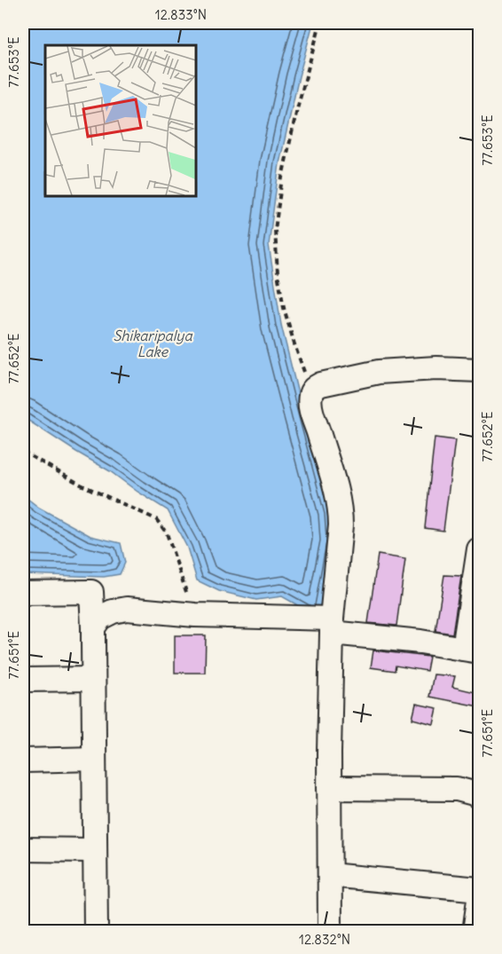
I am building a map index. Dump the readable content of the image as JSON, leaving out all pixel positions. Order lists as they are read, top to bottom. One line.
{"water":["Shikaripalya Lake"],"coordinates":["12.833°N","77.653°E","77.652°E","77.651°E","12.832°N"]}
